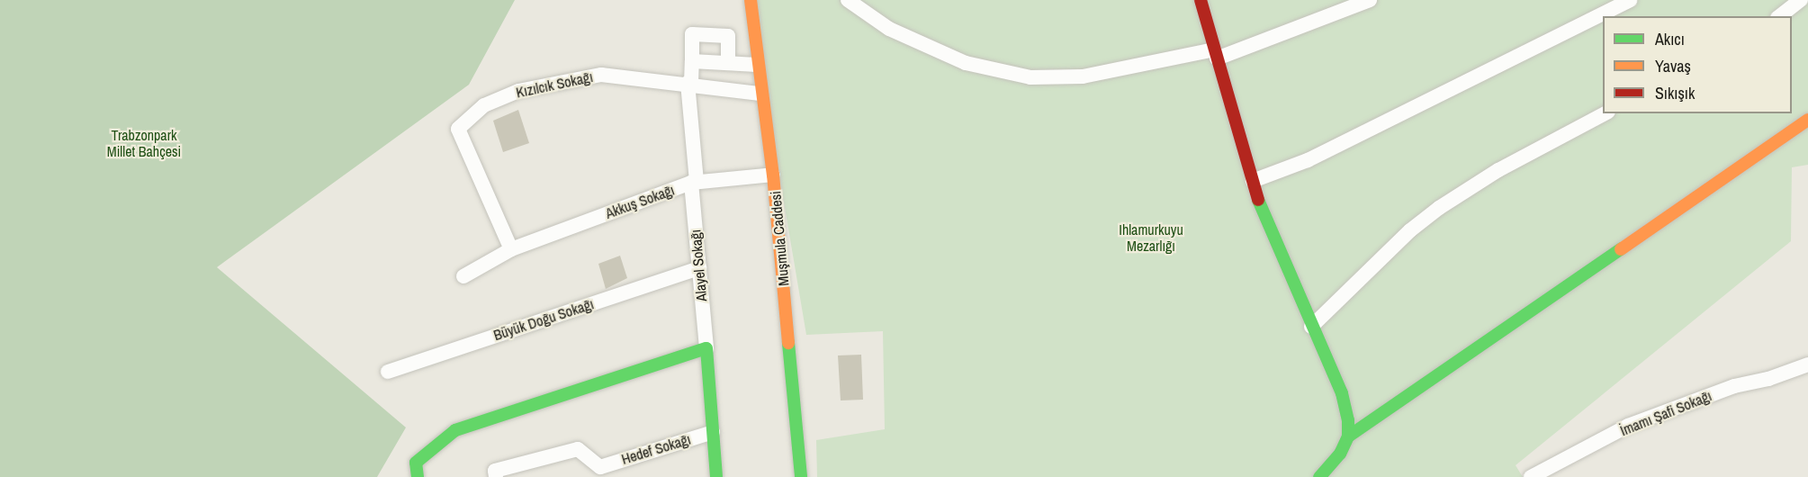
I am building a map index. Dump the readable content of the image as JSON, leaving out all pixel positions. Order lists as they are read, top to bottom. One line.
{"streets":{"street":["Kızılcık Sokağı","Akkuş Sokağı","Muşmula Caddesi","Alayel Sokağı","Büyük Doğu Sokağı","İmamı Şafi Sokağı","Hedef Sokağı"]},"crossings":[["Kızılcık Sokağı","Akkuş Sokağı"],["Kızılcık Sokağı","Muşmula Caddesi"],["Kızılcık Sokağı","Alayel Sokağı"],["Akkuş Sokağı","Muşmula Caddesi"],["Akkuş Sokağı","Alayel Sokağı"],["Alayel Sokağı","Büyük Doğu Sokağı"]],"parks":["Trabzonpark Millet Bahçesi","Ihlamurkuyu Mezarlığı"],"legend":["Akıcı","Yavaş","Sıkışık"]}
